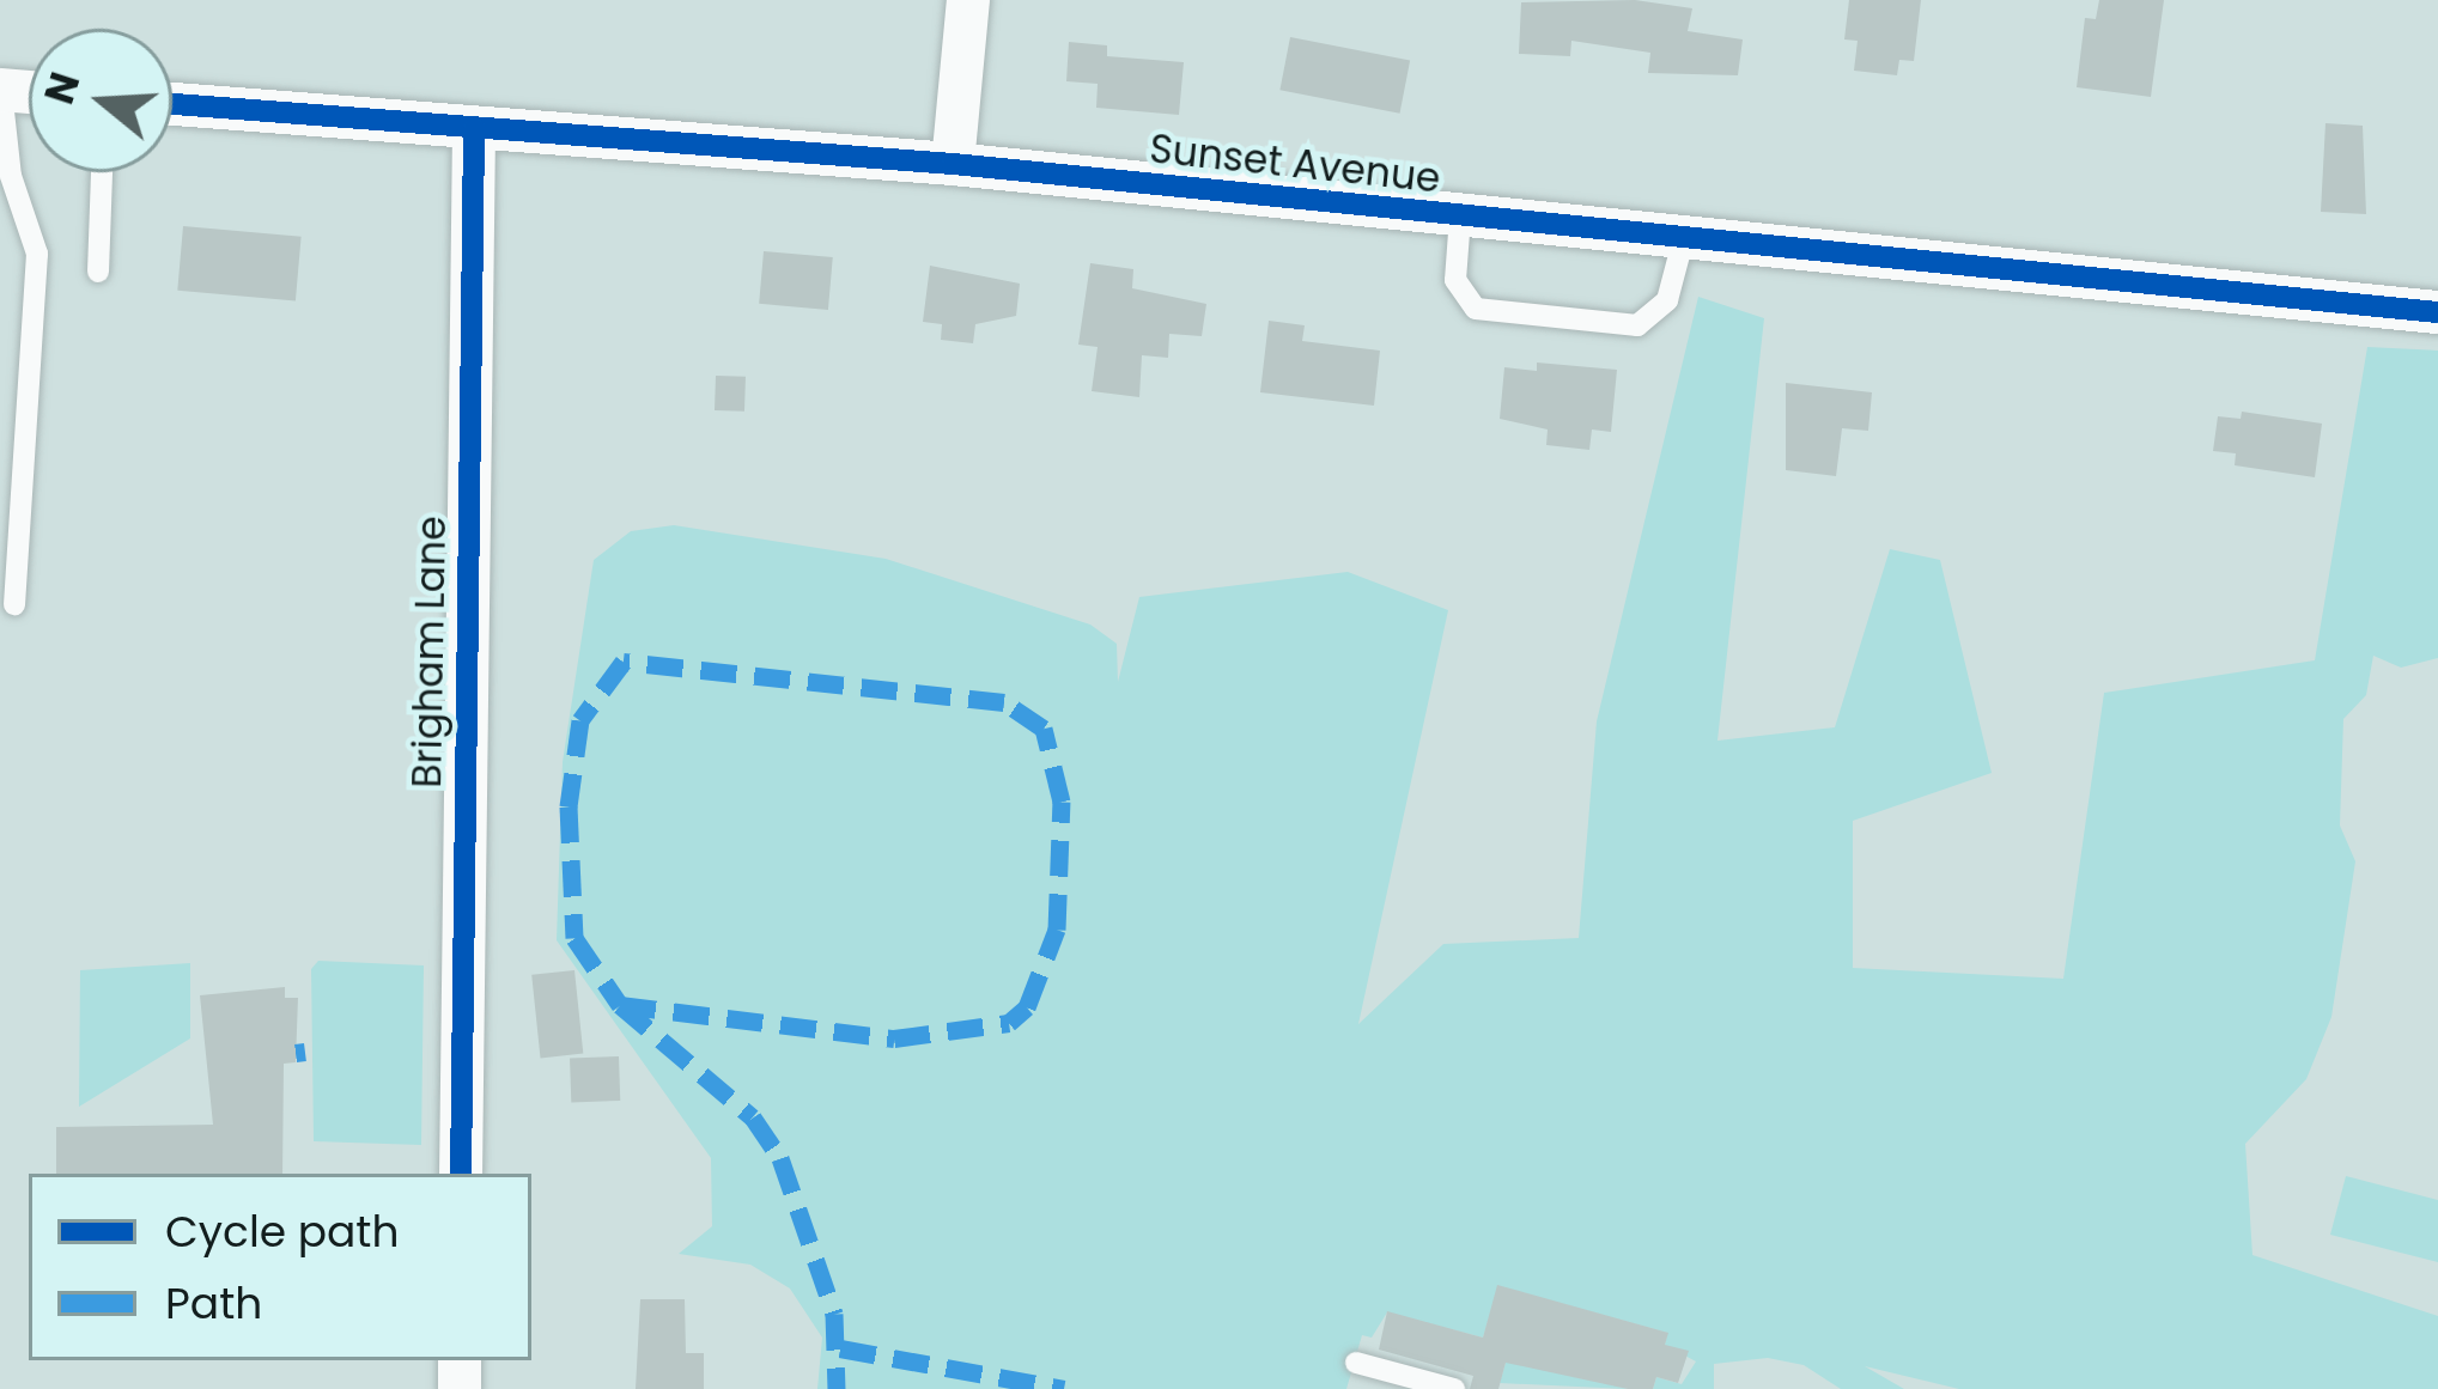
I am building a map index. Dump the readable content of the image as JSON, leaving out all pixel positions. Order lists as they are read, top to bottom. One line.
{"streets":{"street":["Sunset Avenue","Brigham Lane"]},"crossings":[["Sunset Avenue","Brigham Lane"]],"legend":["Cycle path","Path"],"north":"left"}
